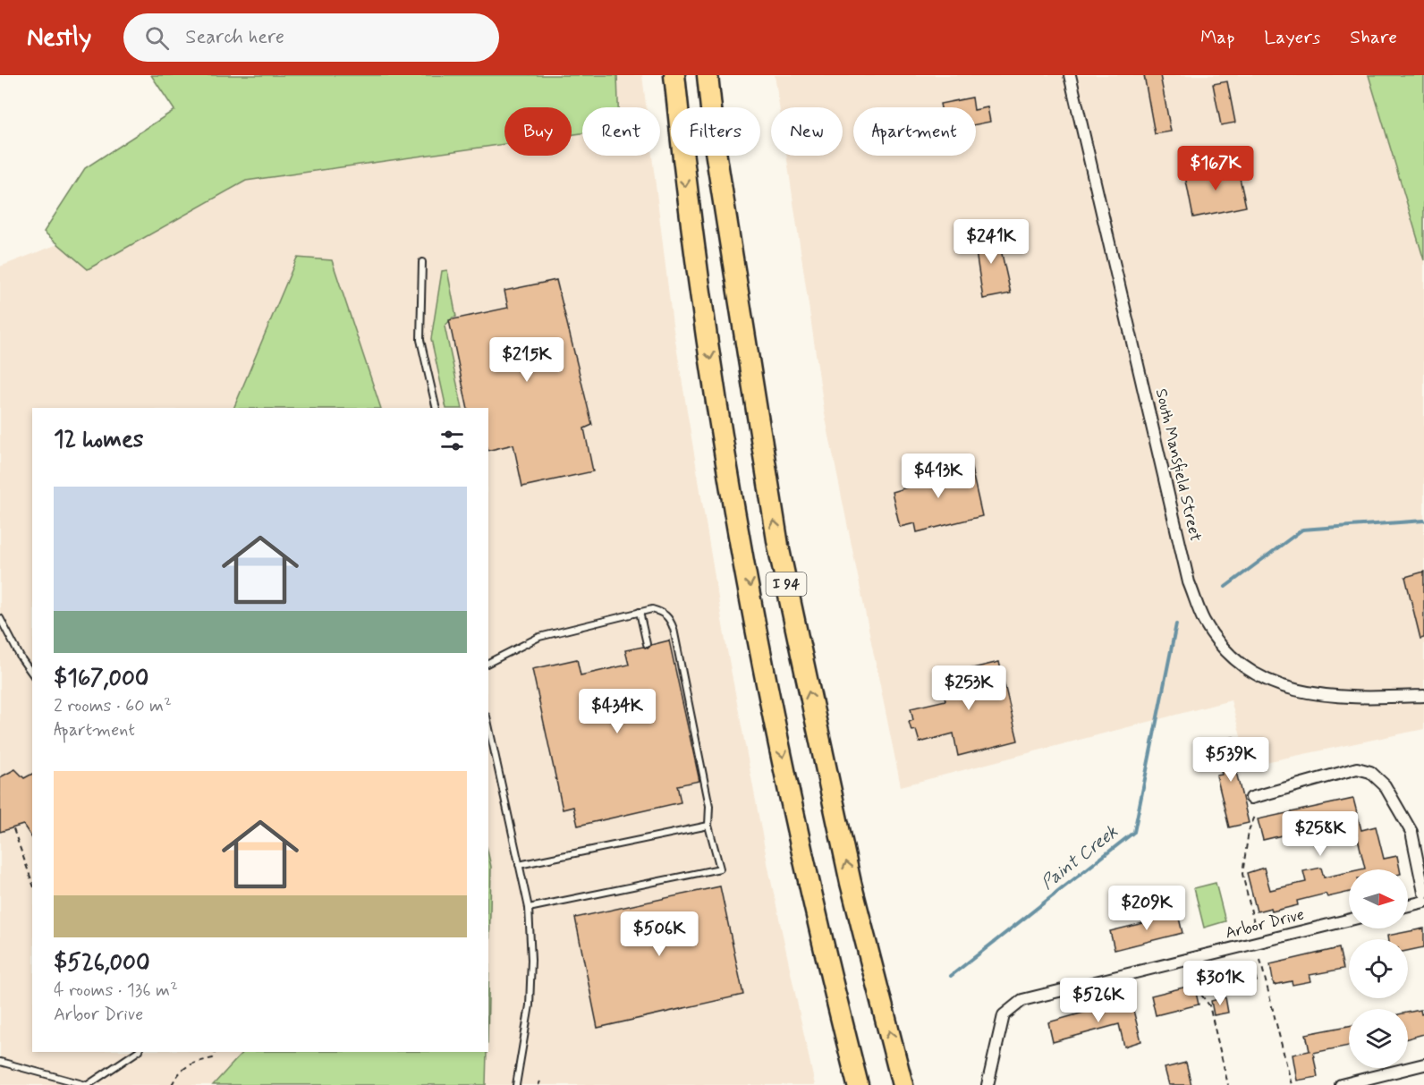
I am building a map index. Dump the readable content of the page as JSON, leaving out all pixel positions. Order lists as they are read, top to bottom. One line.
{"streets":{"highway":["I 94"],"street":["South Mansfield Street","Arbor Drive"]},"water":["Paint Creek"],"north":"right","page":{"header":"Nestly","search":"Search here","nav":["Map","Layers","Share"],"chip":["Buy","Rent","Filters","New","Apartment"],"price":["$167K","$241K","$215K","$413K","$253K","$434K","$539K","$258K","$209K","$506K","$301K","$526K"],"heading":"12 homes","list":[{"name":"$167,000","note":"2 rooms · 60 m² · Apartment"},{"name":"$526,000","note":"4 rooms · 136 m² · Arbor Drive"}]}}
